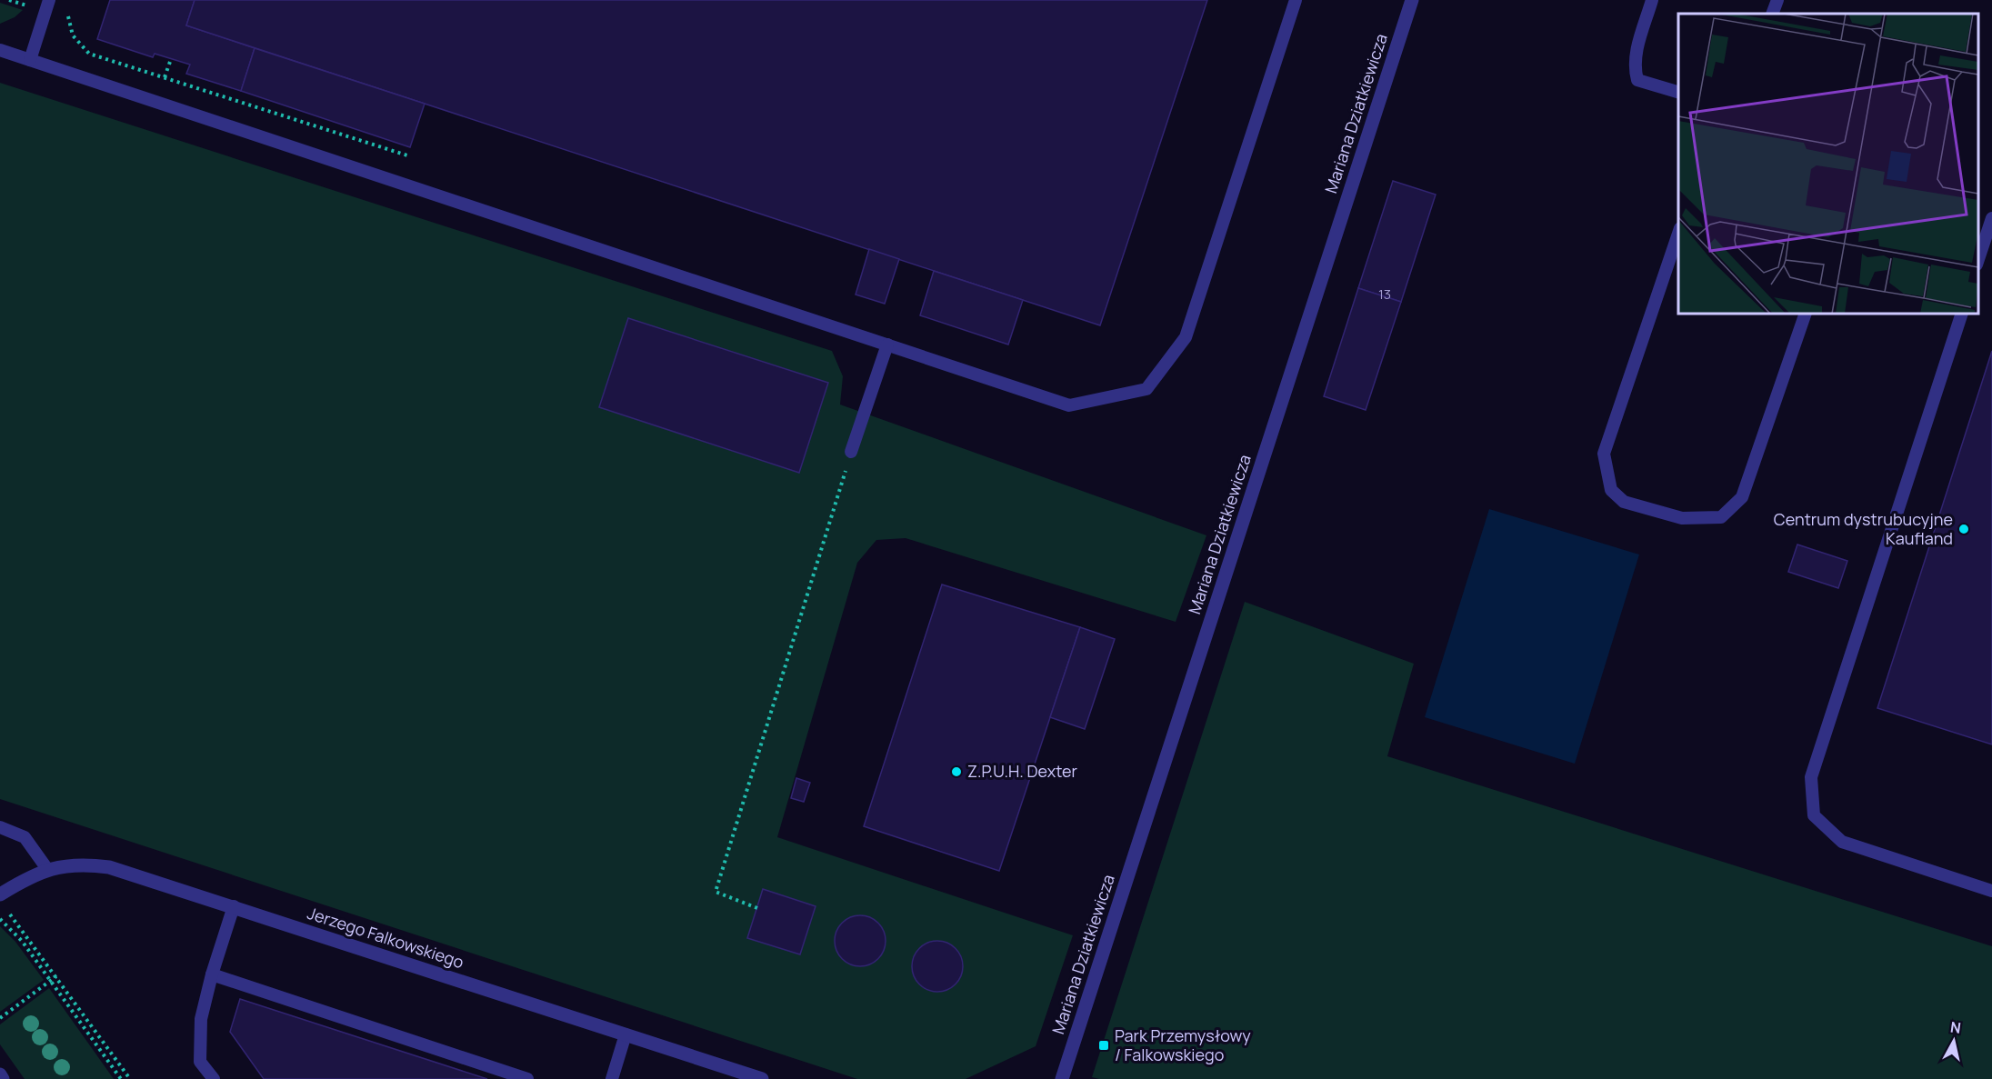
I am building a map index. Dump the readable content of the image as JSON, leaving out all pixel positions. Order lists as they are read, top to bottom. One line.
{"streets":{"street":["Mariana Dziatkiewicza","Jerzego Falkowskiego"]},"places":{"other":["Centrum dystrubucyjne Kaufland","Z.P.U.H. Dexter"],"transit":["Park Przemysłowy / Falkowskiego"]},"house_numbers":["13"],"north":"top"}
